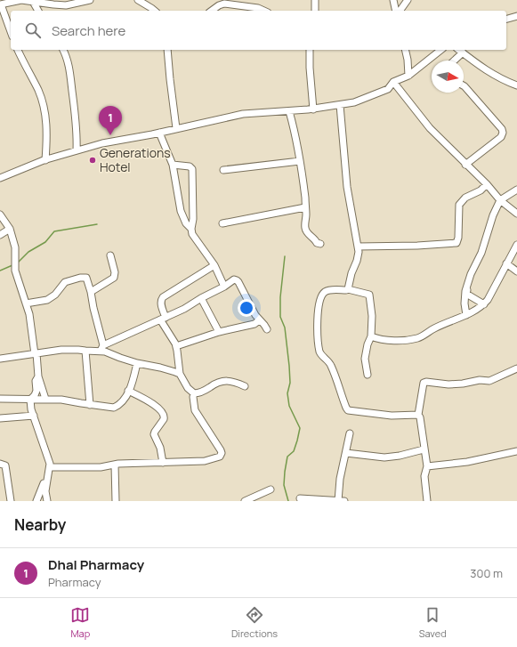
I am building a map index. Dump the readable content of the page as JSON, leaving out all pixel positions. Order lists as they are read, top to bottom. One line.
{"places":["Generations Hotel"],"north":"right","page":{"search":"Search here","pins":"1","heading":"Nearby","list":[{"mark":"1","name":"Dhal Pharmacy","note":"Pharmacy","value":"300 m"}],"nav":["Map","Directions","Saved"]}}
